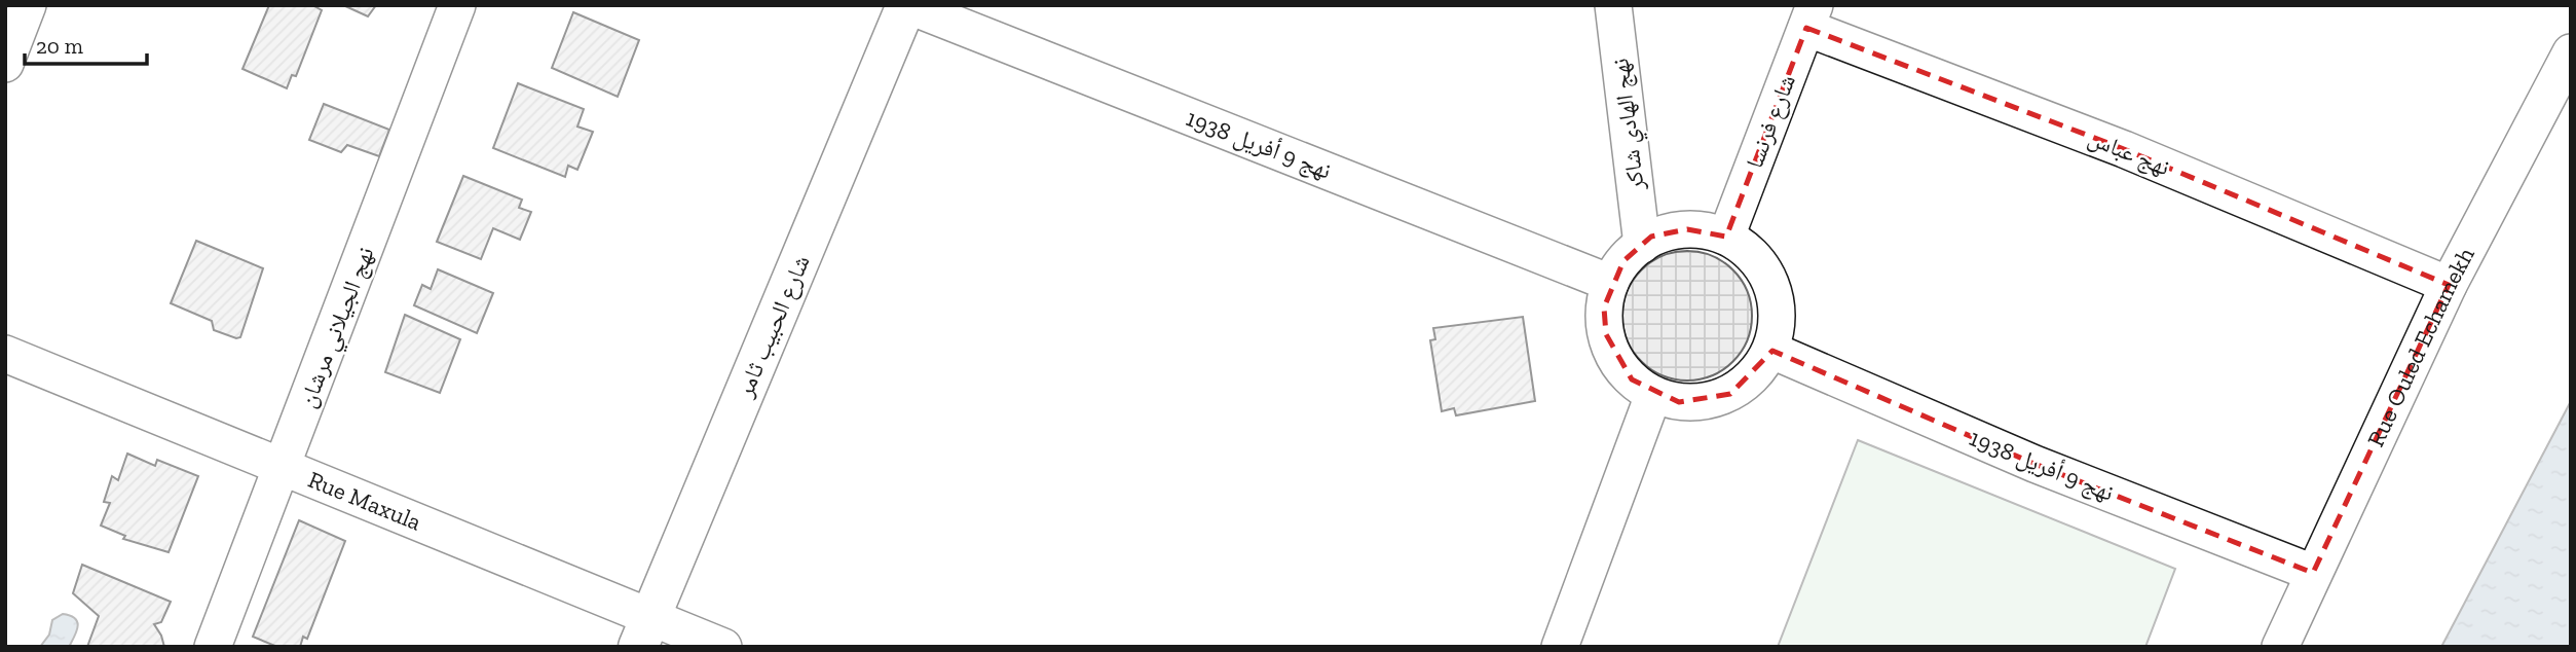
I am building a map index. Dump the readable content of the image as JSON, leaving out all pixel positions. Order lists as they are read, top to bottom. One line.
{"streets":{"street":["شارع فرنسا","نهج الهادي شاكر","نهج 9 أفريل 1938","نهج عباس","شارع الحبيب ثامر","نهج الجيلاني مرشان","Rue Ouled Echamekh","Rue Maxula"]},"crossings":[["شارع فرنسا","نهج الهادي شاكر"],["شارع فرنسا","نهج 9 أفريل 1938"],["شارع فرنسا","نهج عباس"],["نهج الهادي شاكر","نهج 9 أفريل 1938"],["نهج 9 أفريل 1938","شارع الحبيب ثامر"],["نهج 9 أفريل 1938","Rue Ouled Echamekh"],["نهج عباس","Rue Ouled Echamekh"],["شارع الحبيب ثامر","Rue Maxula"],["نهج الجيلاني مرشان","Rue Maxula"]],"scale_bar":"20 m"}
